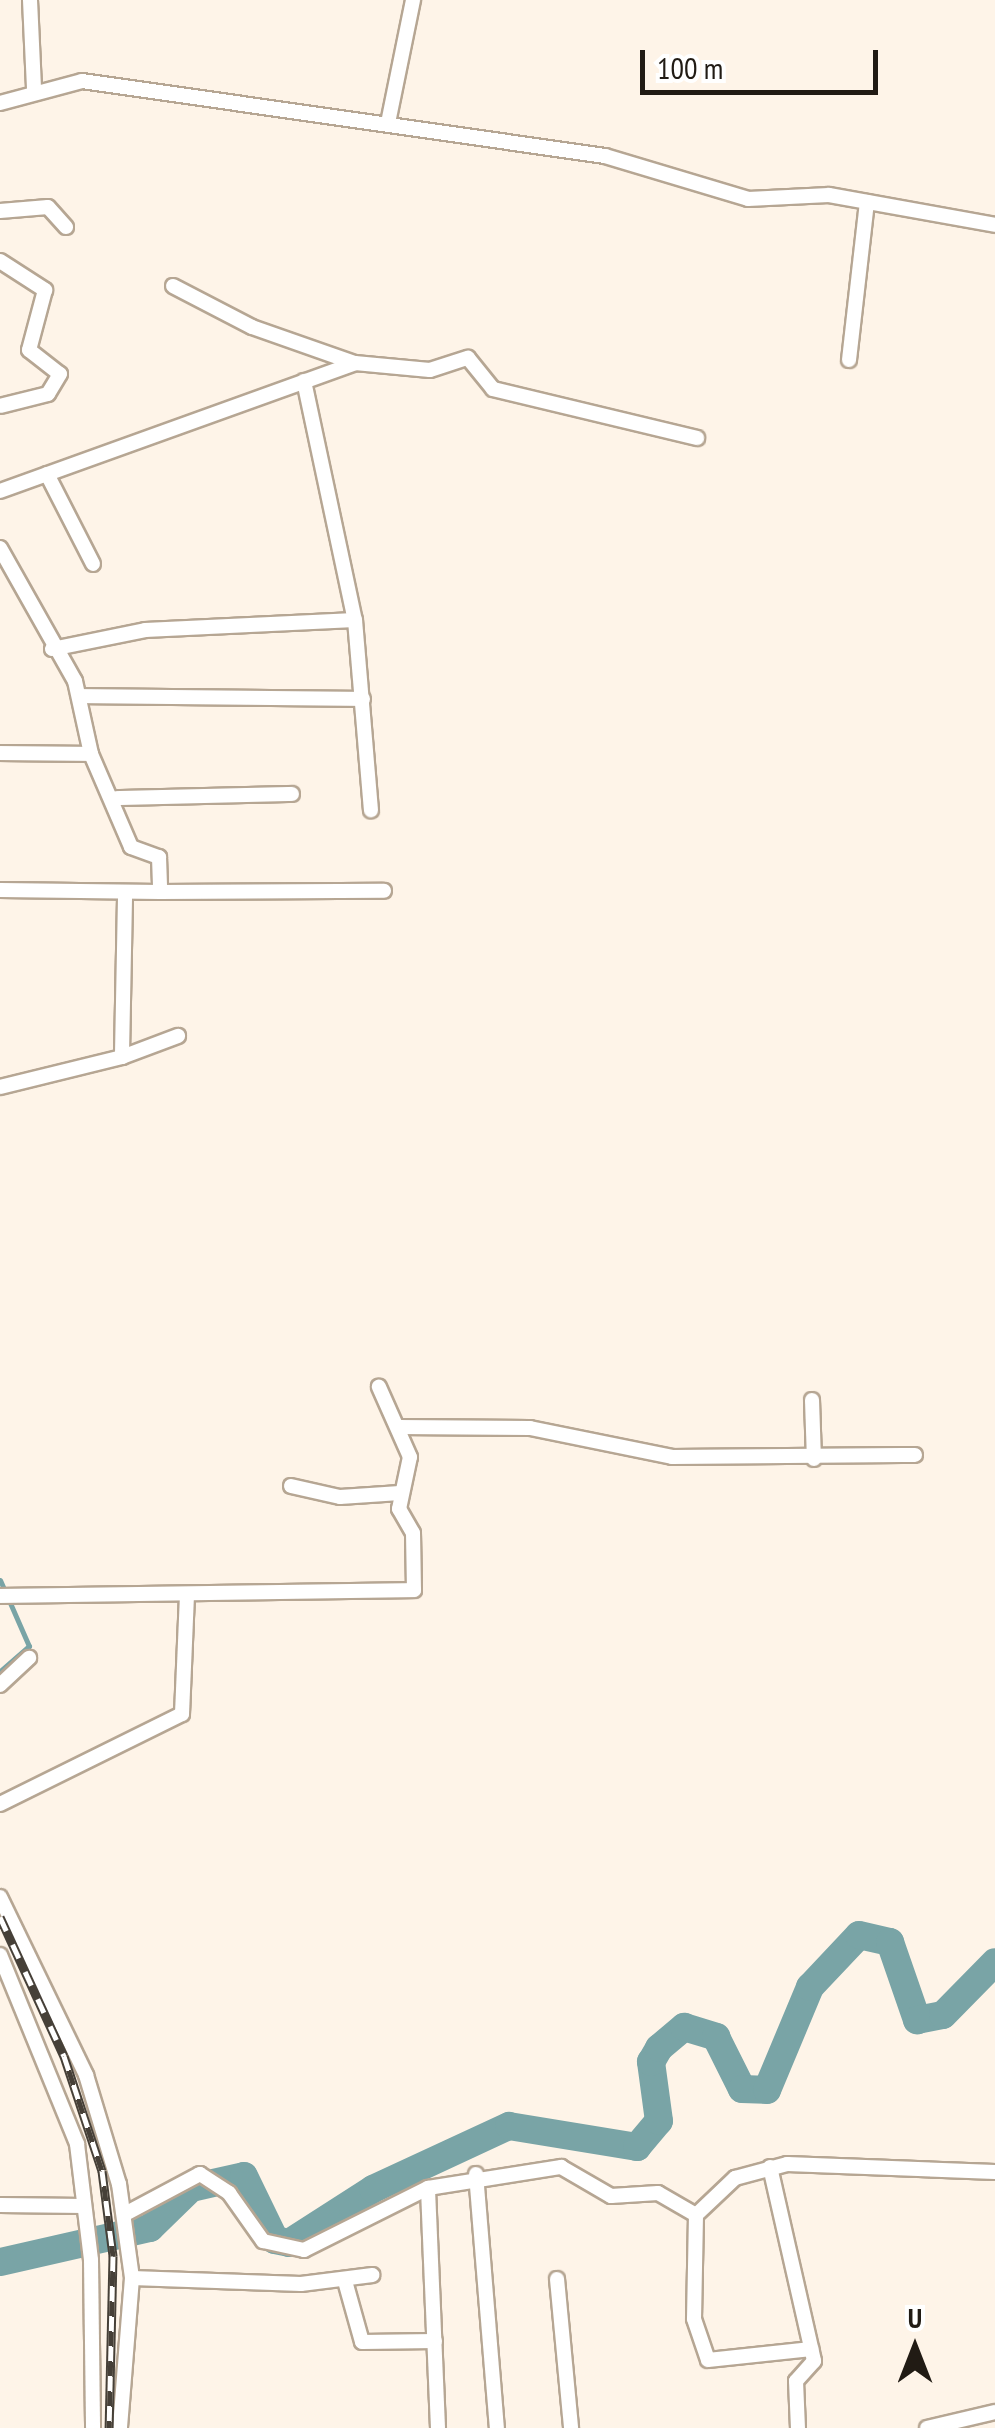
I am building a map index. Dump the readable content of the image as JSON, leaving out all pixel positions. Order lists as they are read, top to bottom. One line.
{"scale_bar":"100 m","north":"top"}
